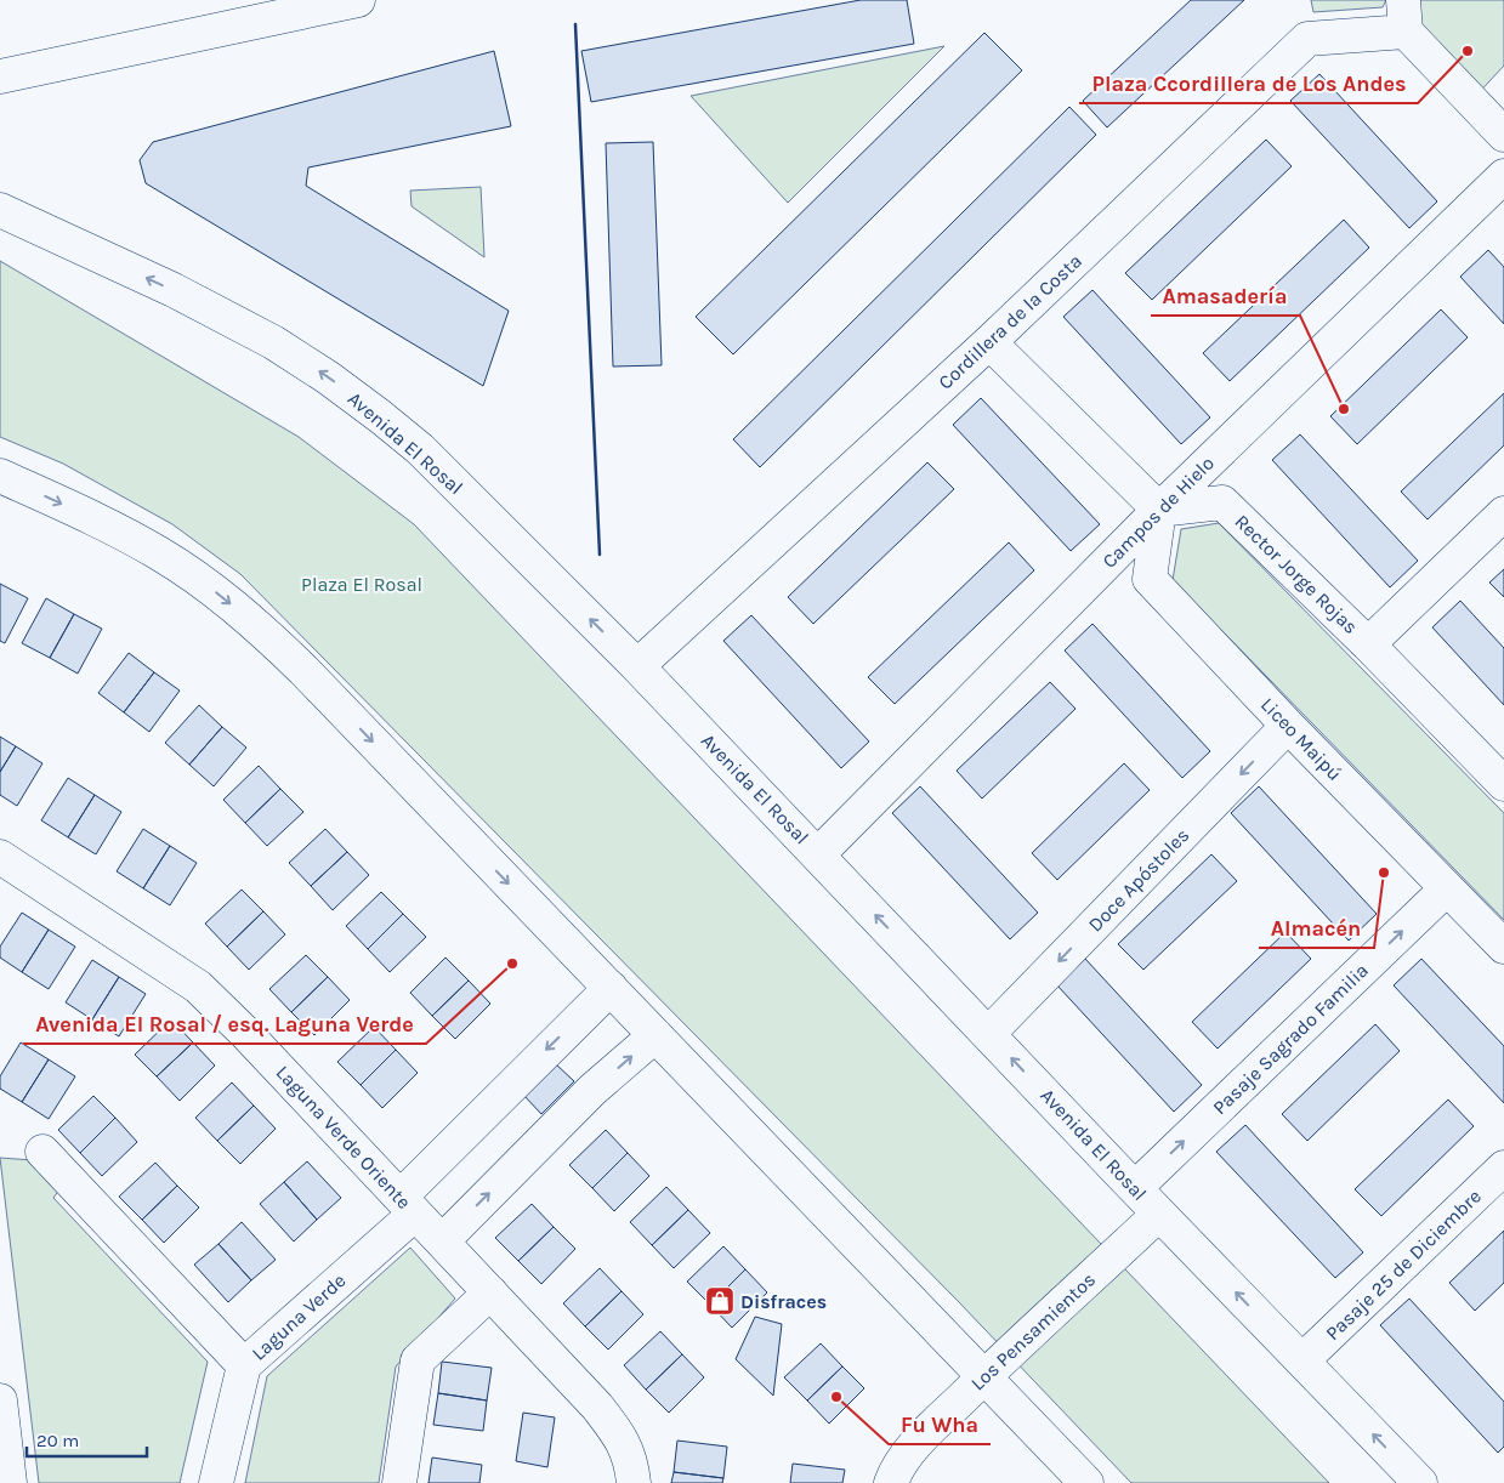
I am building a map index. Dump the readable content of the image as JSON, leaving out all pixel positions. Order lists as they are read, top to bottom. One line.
{"streets":{"street":["Cordillera de la Costa","Avenida El Rosal","Campos de Hielo","Rector Jorge Rojas","Liceo Maipú","Doce Apóstoles","Pasaje Sagrado Familia","Laguna Verde Oriente","Pasaje 25 de Diciembre","Laguna Verde","Los Pensamientos"]},"crossings":[["Cordillera de la Costa","Avenida El Rosal"],["Avenida El Rosal","Campos de Hielo"],["Avenida El Rosal","Doce Apóstoles"],["Avenida El Rosal","Pasaje Sagrado Familia"],["Avenida El Rosal","Pasaje 25 de Diciembre"],["Avenida El Rosal","Los Pensamientos"],["Campos de Hielo","Rector Jorge Rojas"],["Campos de Hielo","Liceo Maipú"],["Rector Jorge Rojas","Liceo Maipú"],["Liceo Maipú","Doce Apóstoles"],["Liceo Maipú","Pasaje Sagrado Familia"],["Laguna Verde Oriente","Laguna Verde"]],"one_way":["Doce Apóstoles","Pasaje Sagrado Familia"],"parks":["Plaza El Rosal"],"places":{"other":["Plaza Ccordillera de Los Andes","Amasadería","Almacén","Avenida El Rosal / esq. Laguna Verde","Fu Wha"],"shop":["Disfraces"]},"scale_bar":"20 m"}
